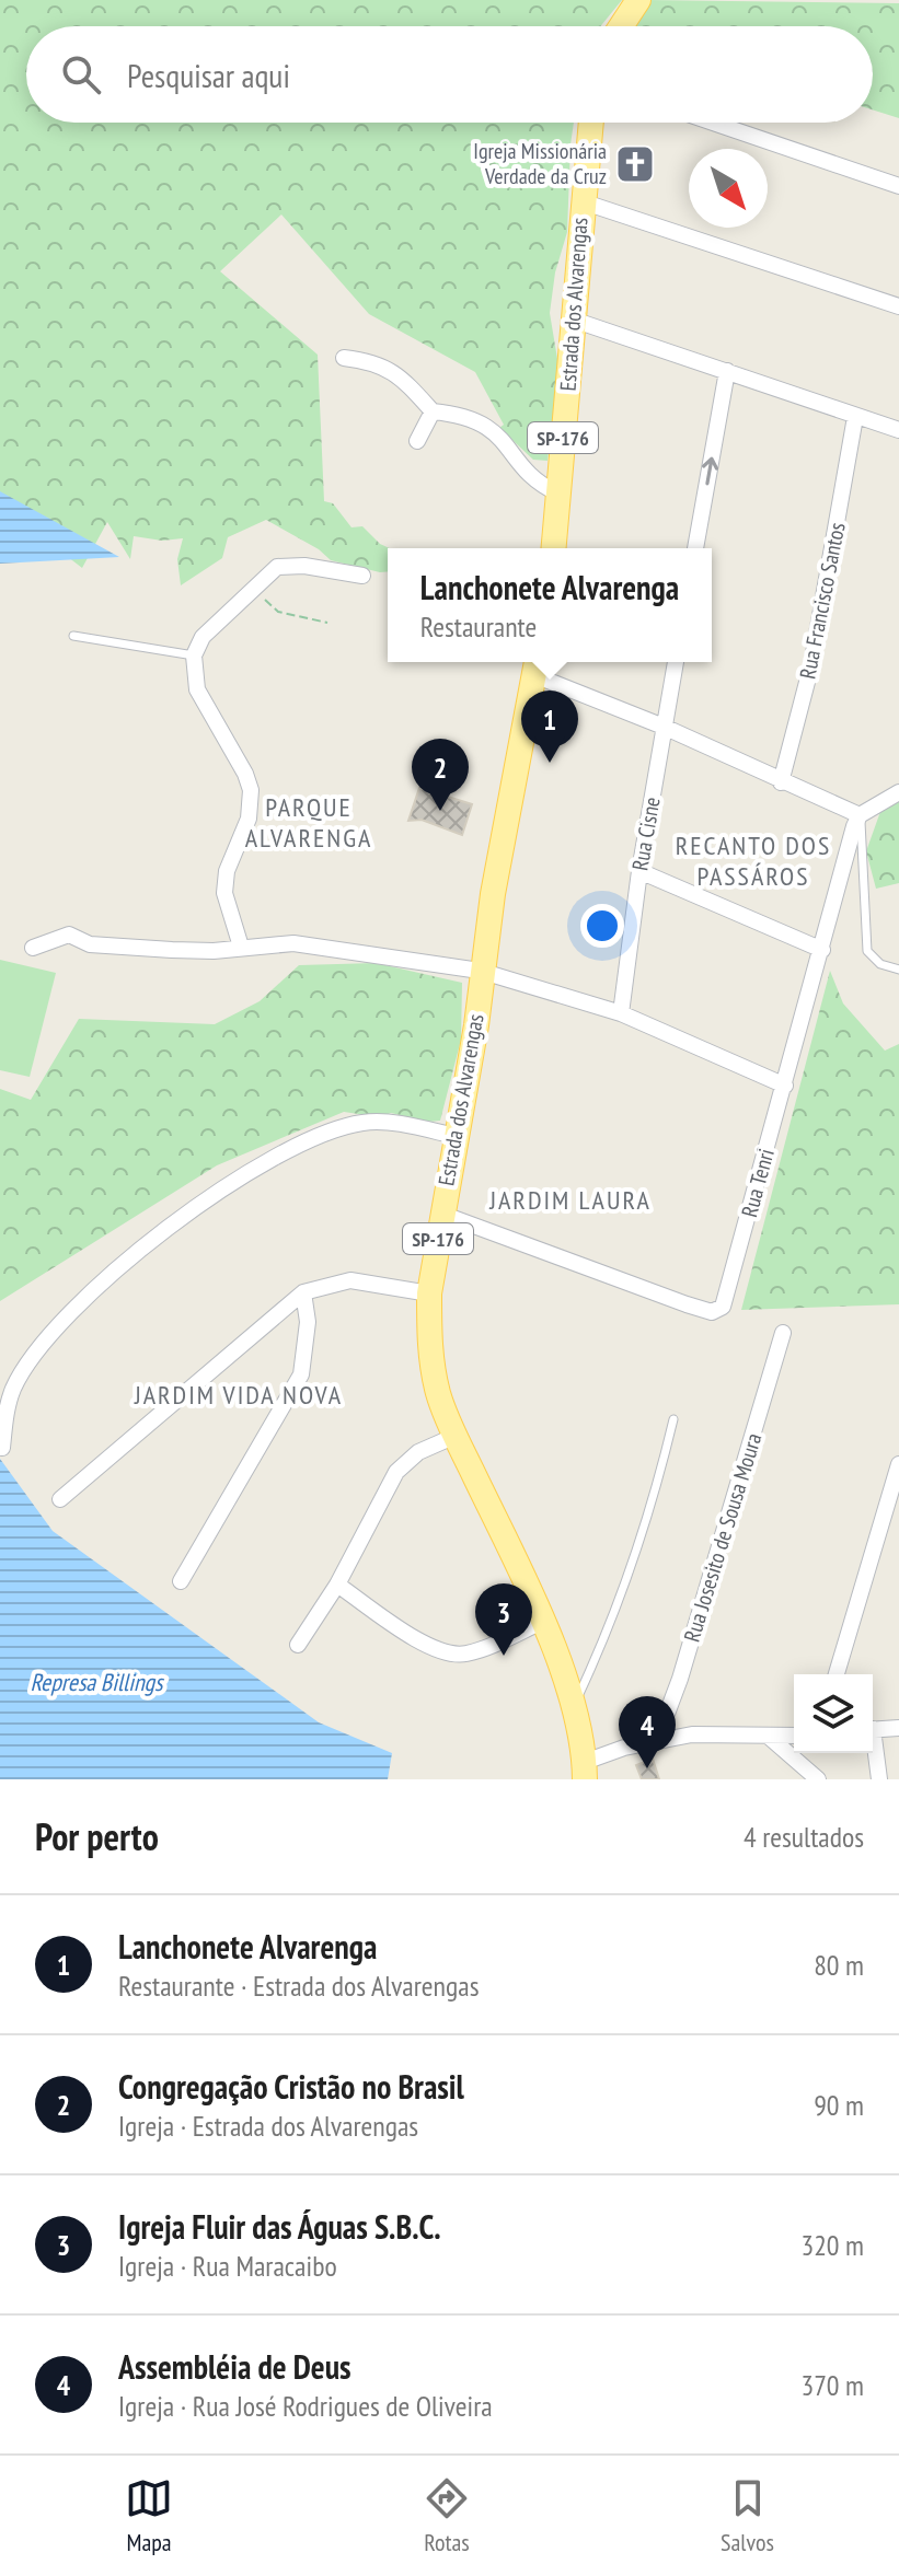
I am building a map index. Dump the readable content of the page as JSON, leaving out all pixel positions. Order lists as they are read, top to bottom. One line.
{"streets":{"main road":["Estrada dos Alvarengas","SP-176"],"street":["Rua Francisco Santos","Rua Cisne","Rua Tenri","Rua Josesito de Sousa Moura"]},"crossings":[["Estrada dos Alvarengas","Rua Tenri"]],"districts":["PARQUE ALVARENGA","RECANTO DOS PASSÁROS","JARDIM LAURA","JARDIM VIDA NOVA"],"water":["Represa Billings"],"places":{"church":["Igreja Missionária Verdade da Cruz"]},"north":"bottom right","page":{"search":"Pesquisar aqui","popup":["Lanchonete Alvarenga","Restaurante"],"pins":["1","2","3","4"],"heading":["Por perto","4 resultados"],"list":[{"mark":"1","name":"Lanchonete Alvarenga","note":"Restaurante · Estrada dos Alvarengas","value":"80 m"},{"mark":"2","name":"Congregação Cristão no Brasil","note":"Igreja · Estrada dos Alvarengas","value":"90 m"},{"mark":"3","name":"Igreja Fluir das Águas S.B.C.","note":"Igreja · Rua Maracaibo","value":"320 m"},{"mark":"4","name":"Assembléia de Deus","note":"Igreja · Rua José Rodrigues de Oliveira","value":"370 m"}],"nav":["Mapa","Rotas","Salvos"]}}
